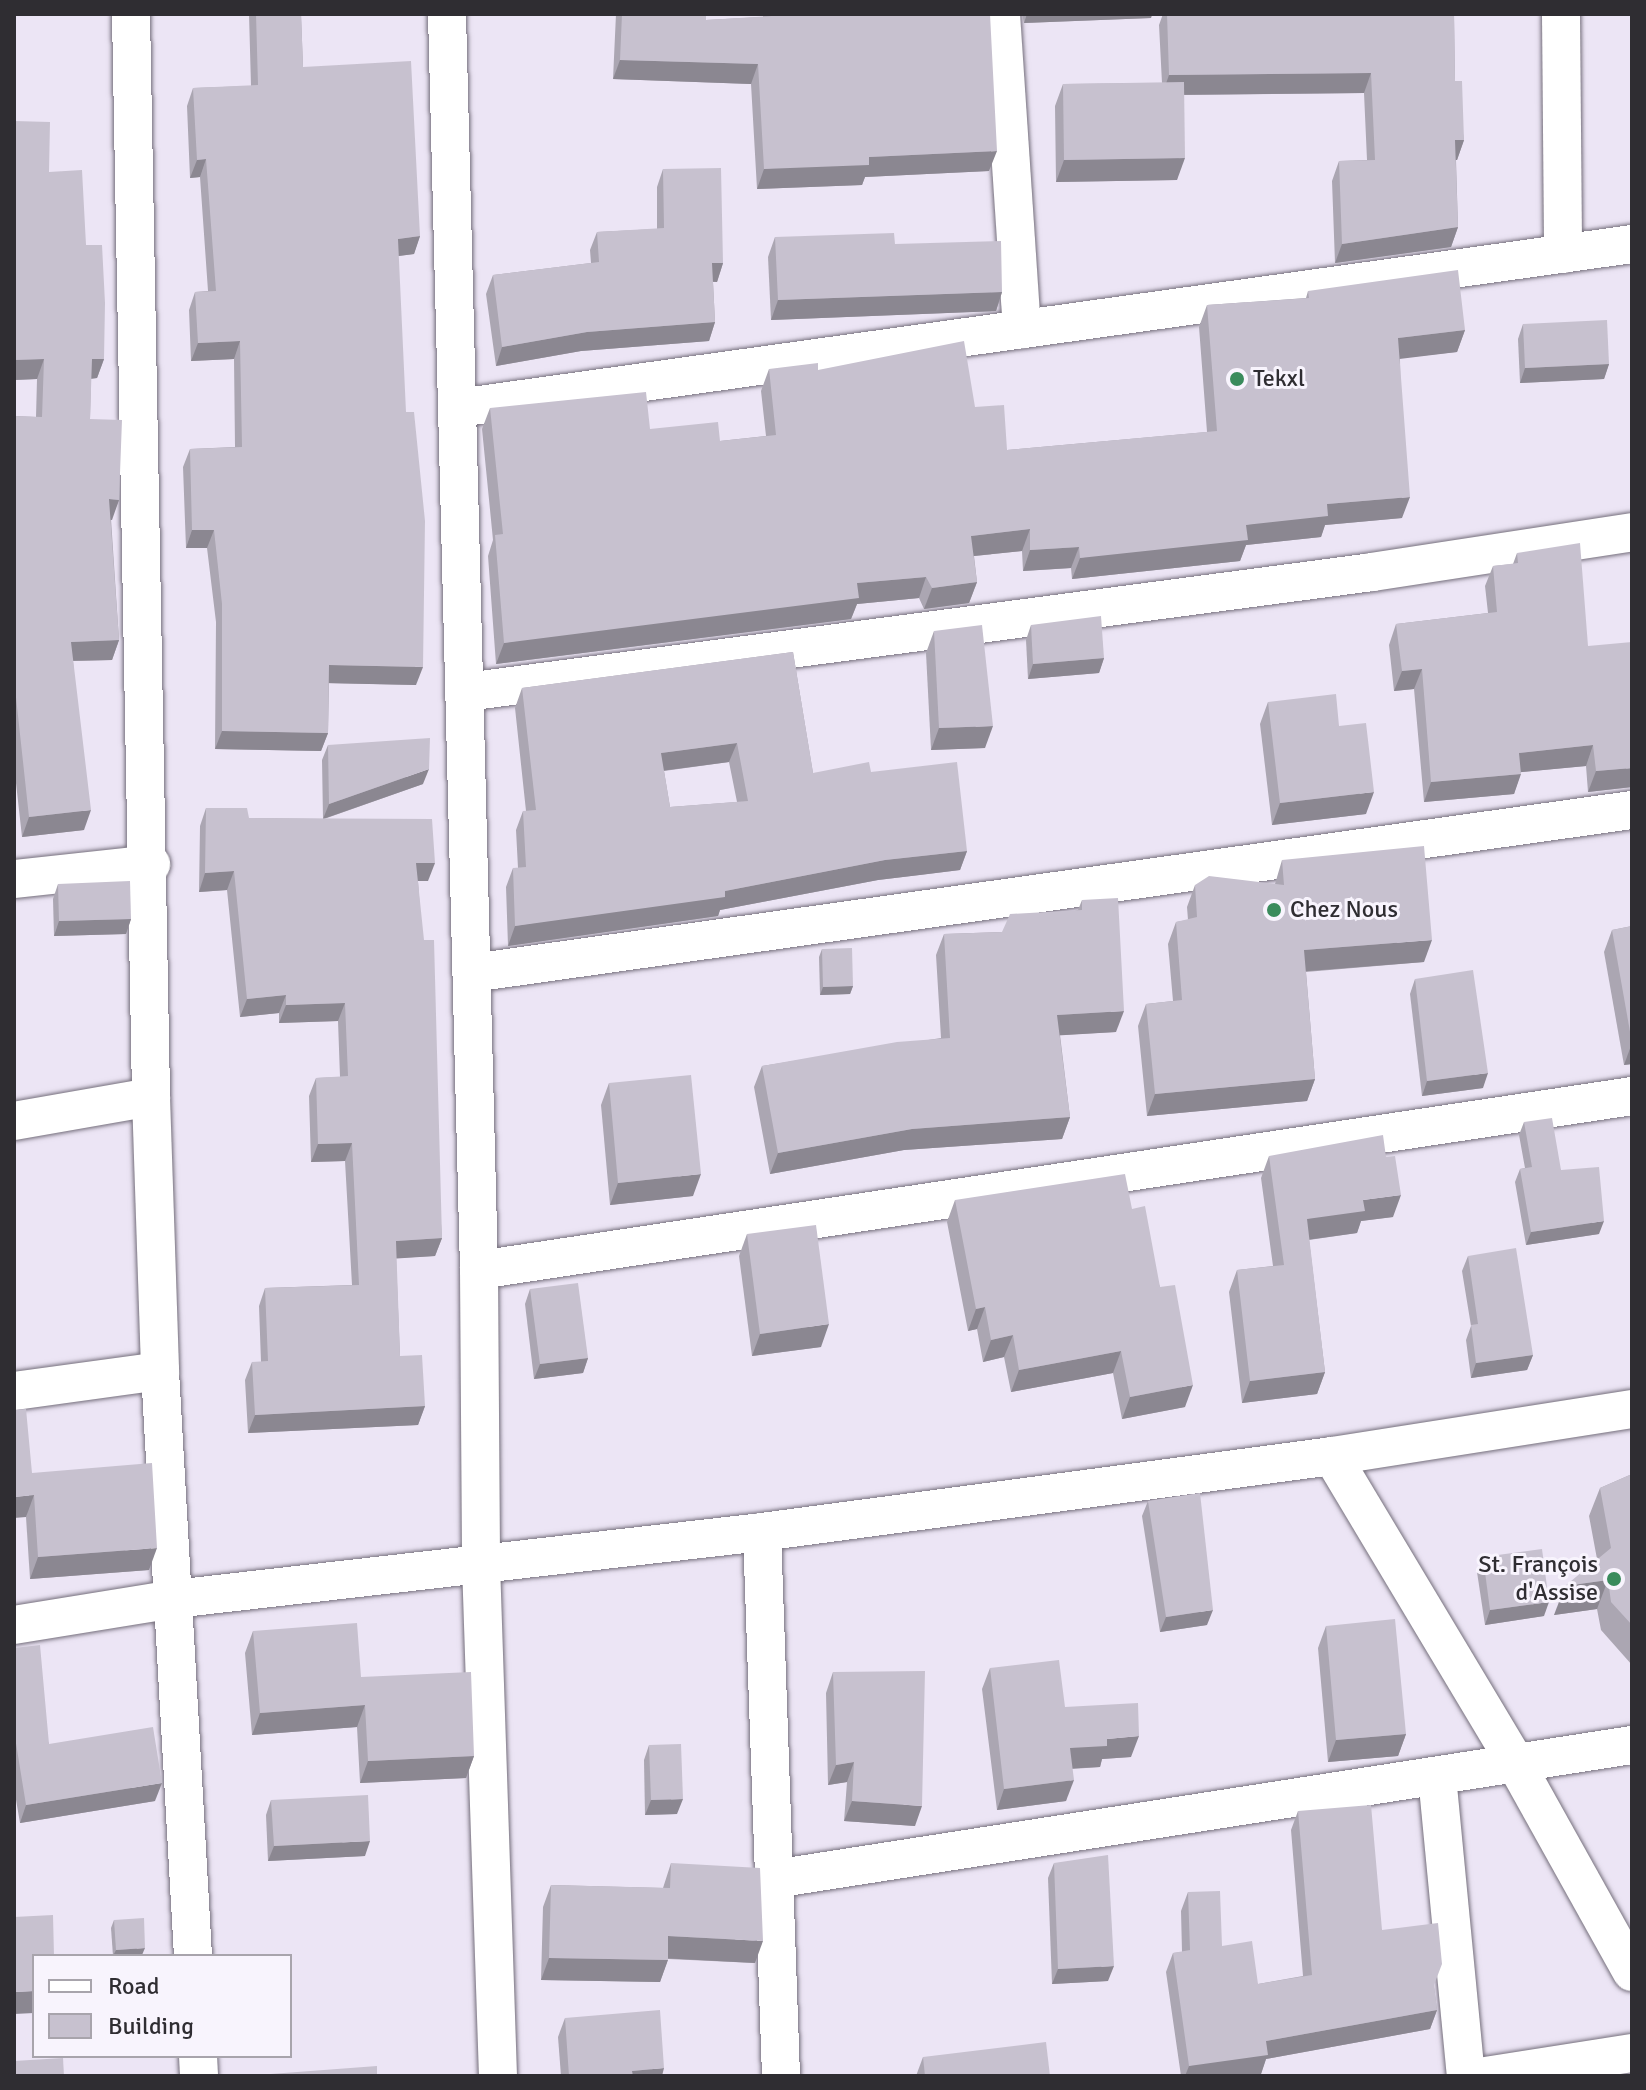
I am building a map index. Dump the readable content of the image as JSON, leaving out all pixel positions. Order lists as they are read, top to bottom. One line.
{"places":["Tekxl","Chez Nous","St. François d'Assise"],"legend":["Road","Building"]}
